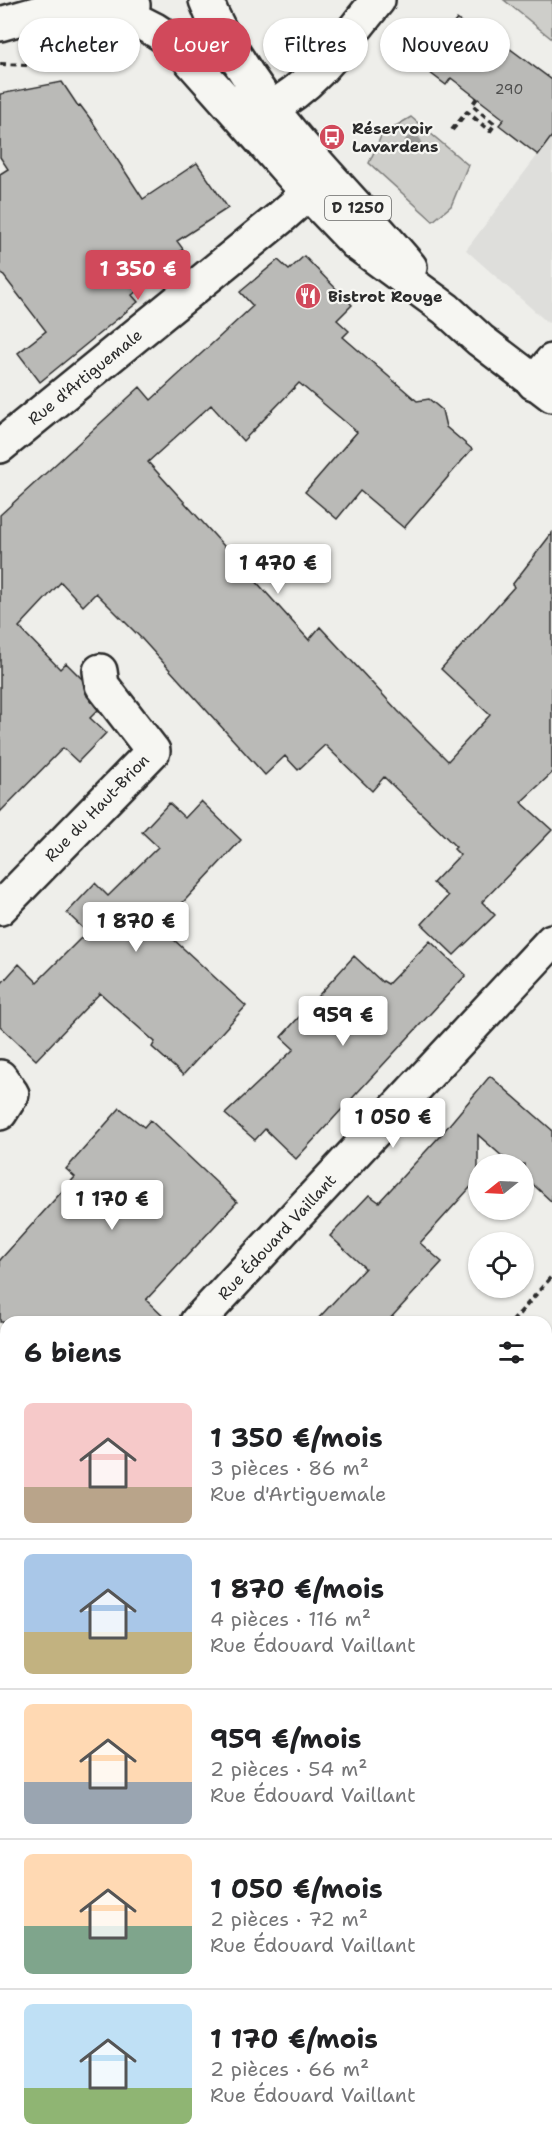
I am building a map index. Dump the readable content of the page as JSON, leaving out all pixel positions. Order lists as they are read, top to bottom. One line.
{"streets":{"street":["D 1250","Rue d'Artiguemale","Rue du Haut-Brion","Rue Édouard Vaillant"]},"crossings":[["D 1250","Rue d'Artiguemale"]],"places":{"bus stop":["Réservoir Lavardens"],"restaurant":["Bistrot Rouge"]},"house_numbers":["290"],"north":"left","page":{"chip":["Acheter","Louer","Filtres","Nouveau"],"price":["1 350 €","1 470 €","1 870 €","959 €","1 050 €","1 170 €"],"heading":"6 biens","list":[{"name":"1 350 €/mois","note":"3 pièces · 86 m² · Rue d'Artiguemale"},{"name":"1 870 €/mois","note":"4 pièces · 116 m² · Rue Édouard Vaillant"},{"name":"959 €/mois","note":"2 pièces · 54 m² · Rue Édouard Vaillant"},{"name":"1 050 €/mois","note":"2 pièces · 72 m² · Rue Édouard Vaillant"},{"name":"1 170 €/mois","note":"2 pièces · 66 m² · Rue Édouard Vaillant"}]}}
